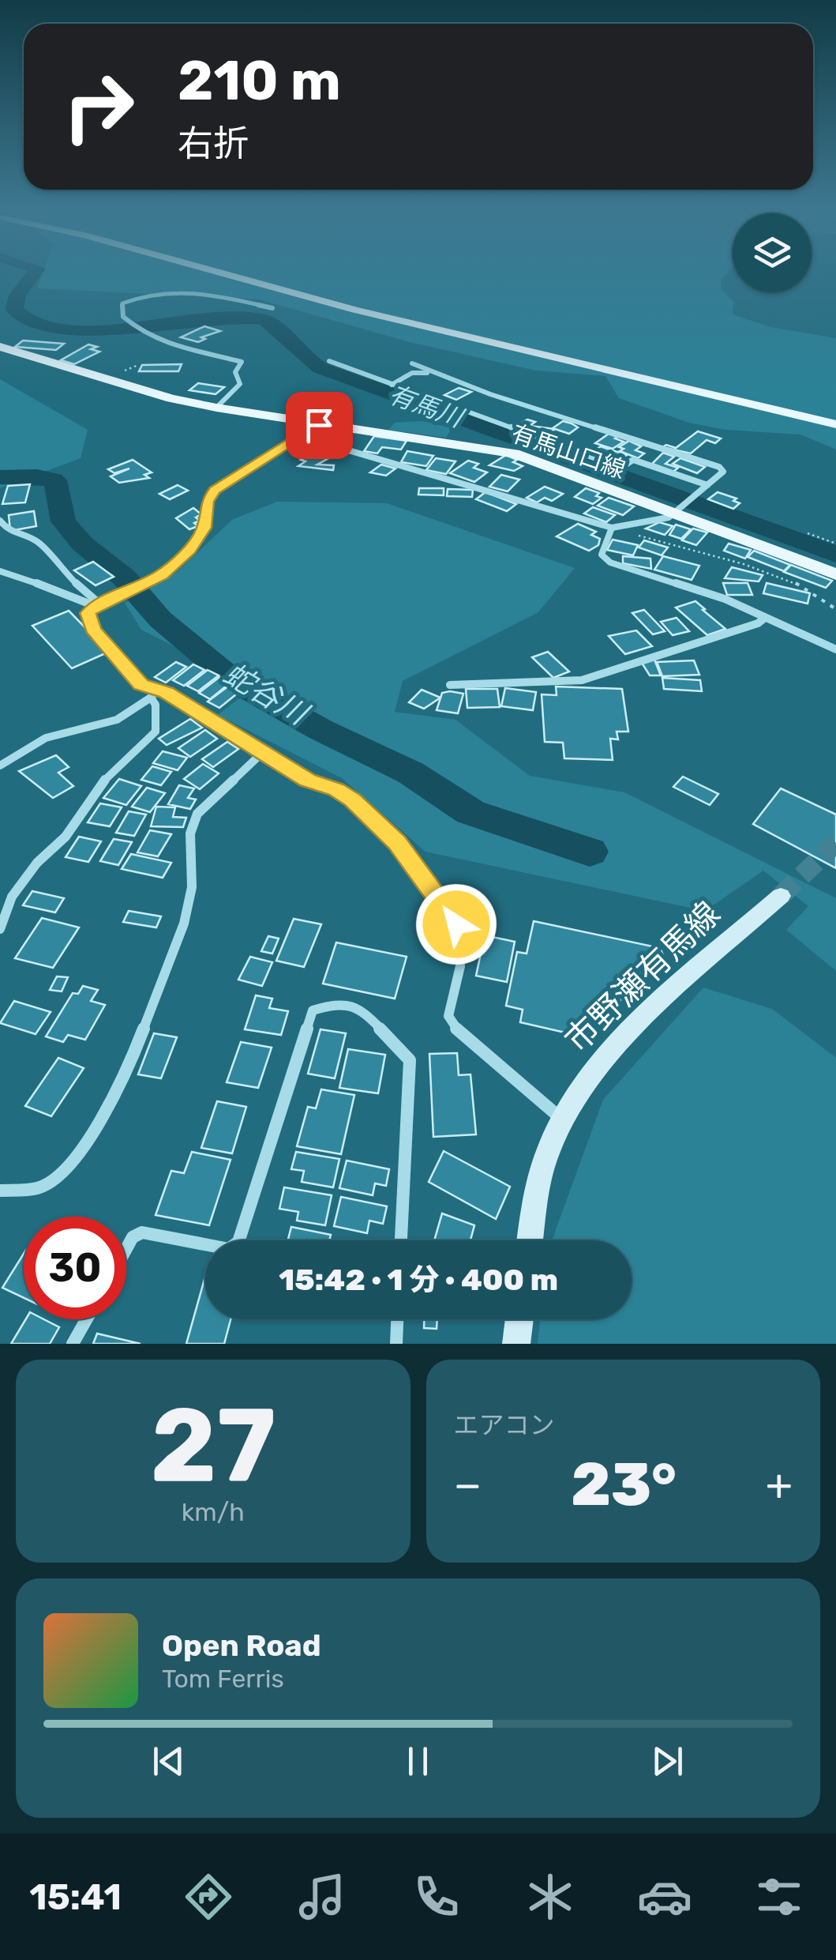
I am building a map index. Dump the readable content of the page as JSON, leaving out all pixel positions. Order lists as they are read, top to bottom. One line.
{"streets":{"main road":["有馬山口線","市野瀬有馬線"]},"water":["有馬川","蛇谷川"],"page":{"turn":["210 m","右折"],"limit":"30","trip":"15:42 · 1 分 · 400 m","tile":[["27","km/h"],"エアコン"],"heat":["−","23°","+"],"song":["Open Road","Tom Ferris"],"tabs":"15:41"}}
